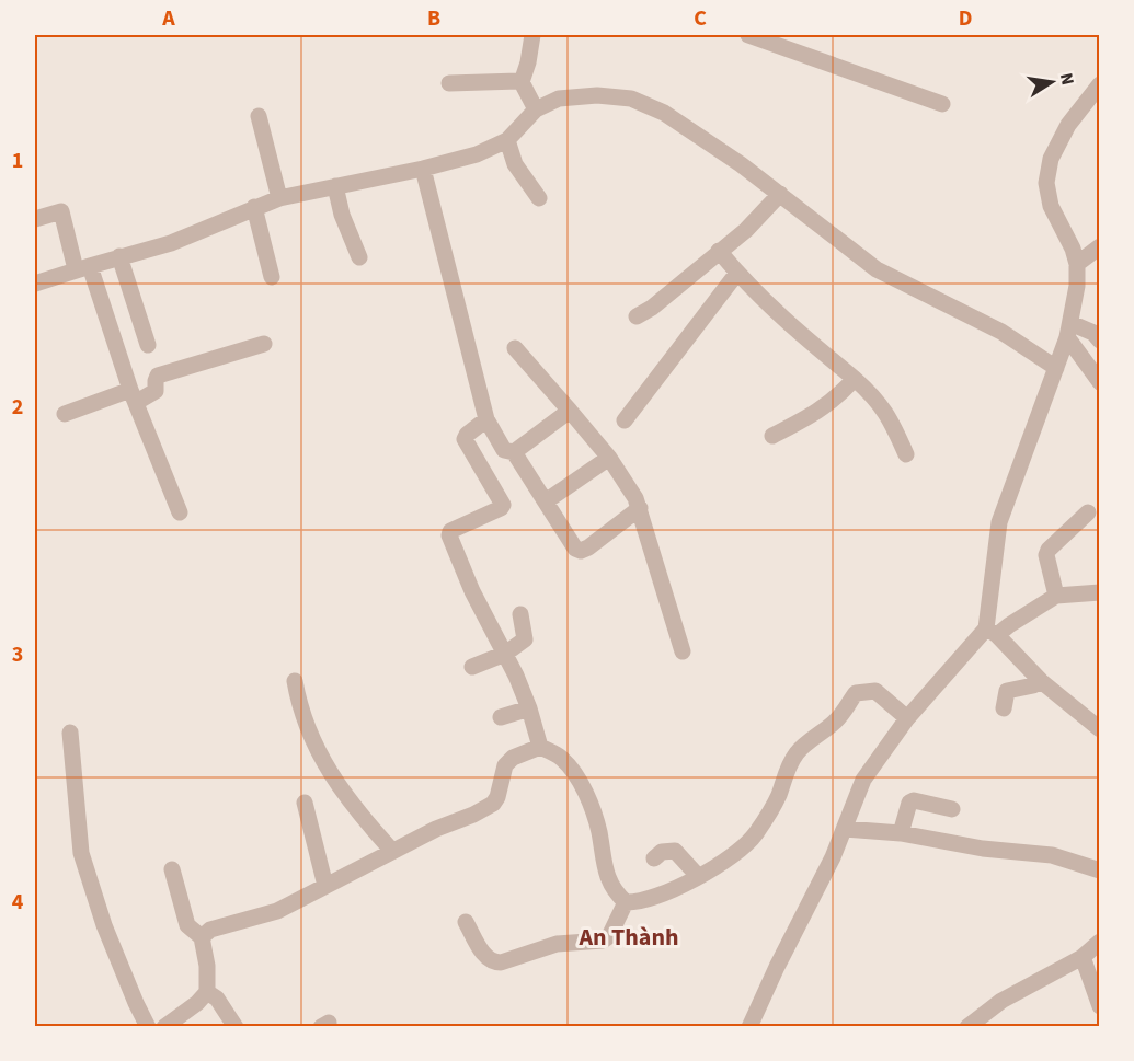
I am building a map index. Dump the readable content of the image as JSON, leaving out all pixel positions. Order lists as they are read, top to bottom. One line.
{"districts":["An Thành"],"north":"right","grid":{"columns":["A","B","C","D"],"rows":["1","2","3","4"]}}
